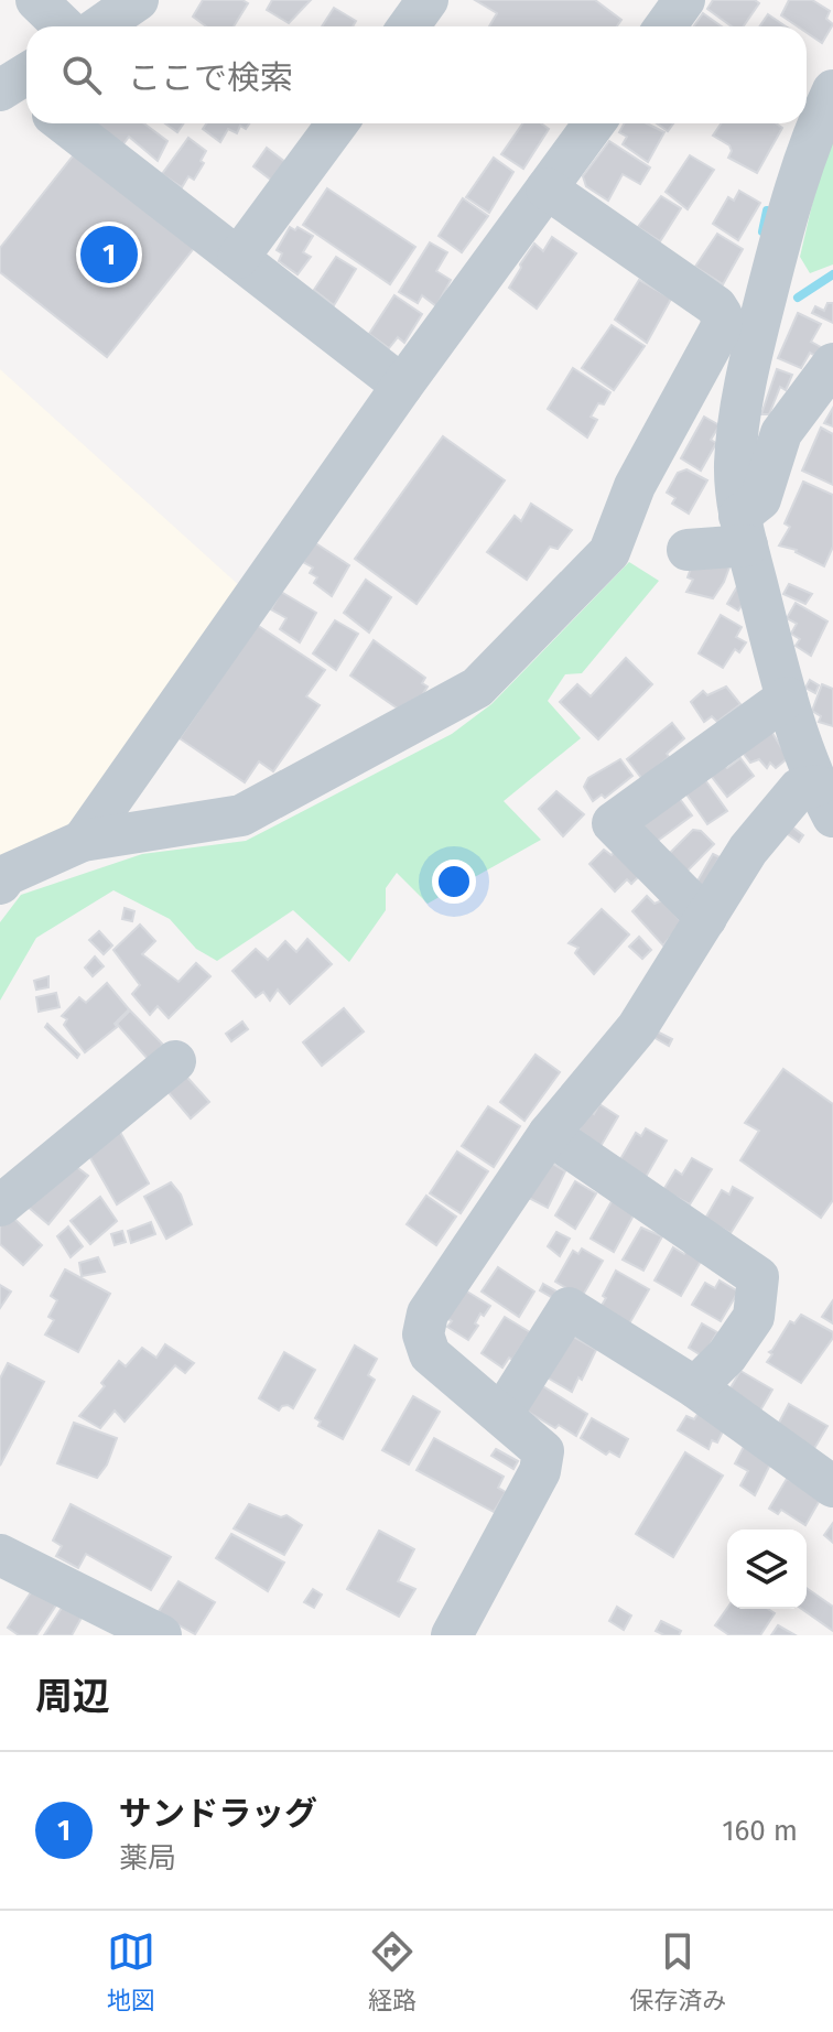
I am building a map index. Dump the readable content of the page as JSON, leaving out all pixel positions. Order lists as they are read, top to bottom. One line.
{"page":{"search":"ここで検索","pins":"1","heading":"周辺","list":[{"mark":"1","name":"サンドラッグ","note":"薬局","value":"160 m"}],"nav":["地図","経路","保存済み"]}}
